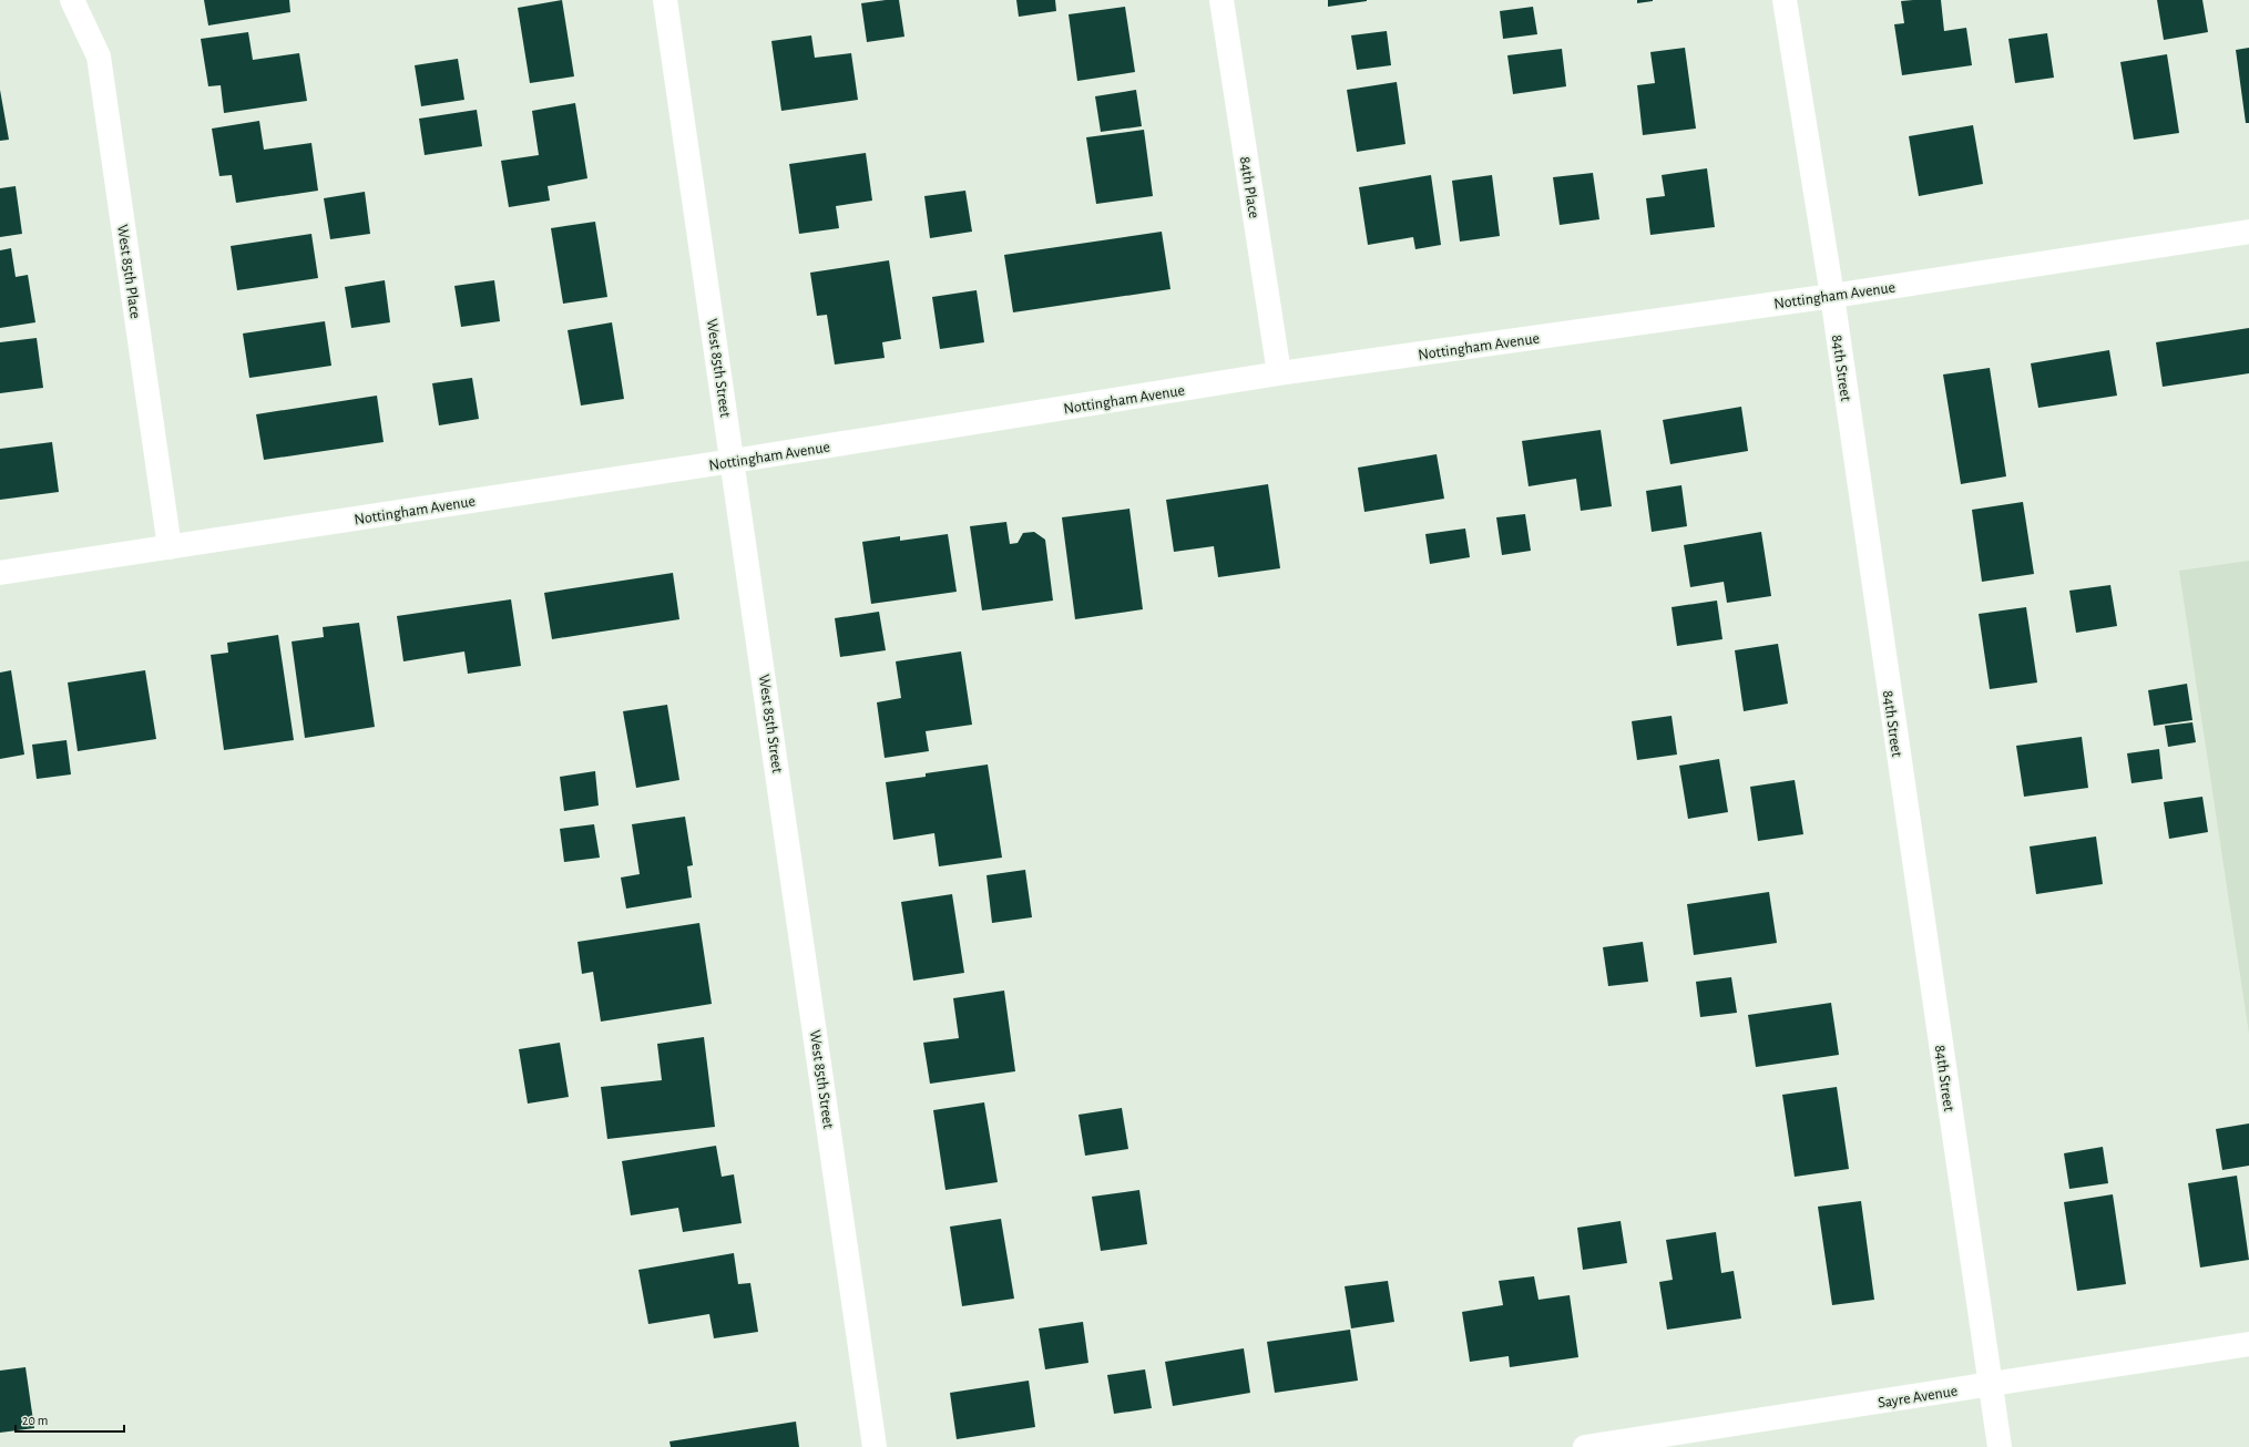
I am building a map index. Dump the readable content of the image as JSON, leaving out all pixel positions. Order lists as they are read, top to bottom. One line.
{"streets":{"street":["84th Place","West 85th Place","Nottingham Avenue","West 85th Street","84th Street","Sayre Avenue"]},"crossings":[["84th Place","Nottingham Avenue"],["West 85th Place","Nottingham Avenue"],["Nottingham Avenue","West 85th Street"],["Nottingham Avenue","84th Street"],["84th Street","Sayre Avenue"]],"scale_bar":"20 m"}
